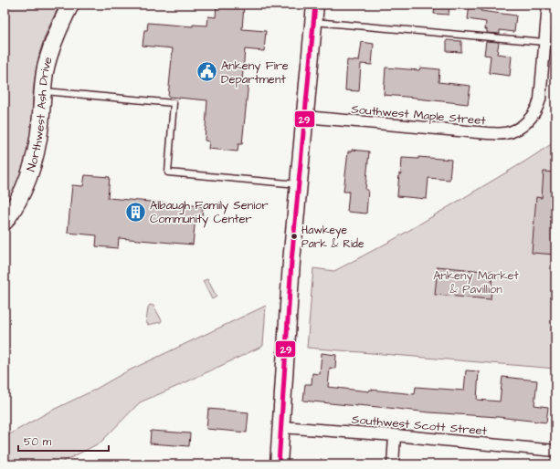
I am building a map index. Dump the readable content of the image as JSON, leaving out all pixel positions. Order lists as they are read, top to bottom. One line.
{"streets":{"main road":["Northwest Ash Drive"],"street":["Southwest Maple Street","Southwest Scott Street"]},"parks":["Ankeny Market & Pavillion"],"places":{"public building":["Ankeny Fire Department"],"building":["Albaugh Family Senior Community Center"],"other":["Hawkeye Park & Ride"]},"lines":["transit line 29"],"scale_bar":"50 m"}
